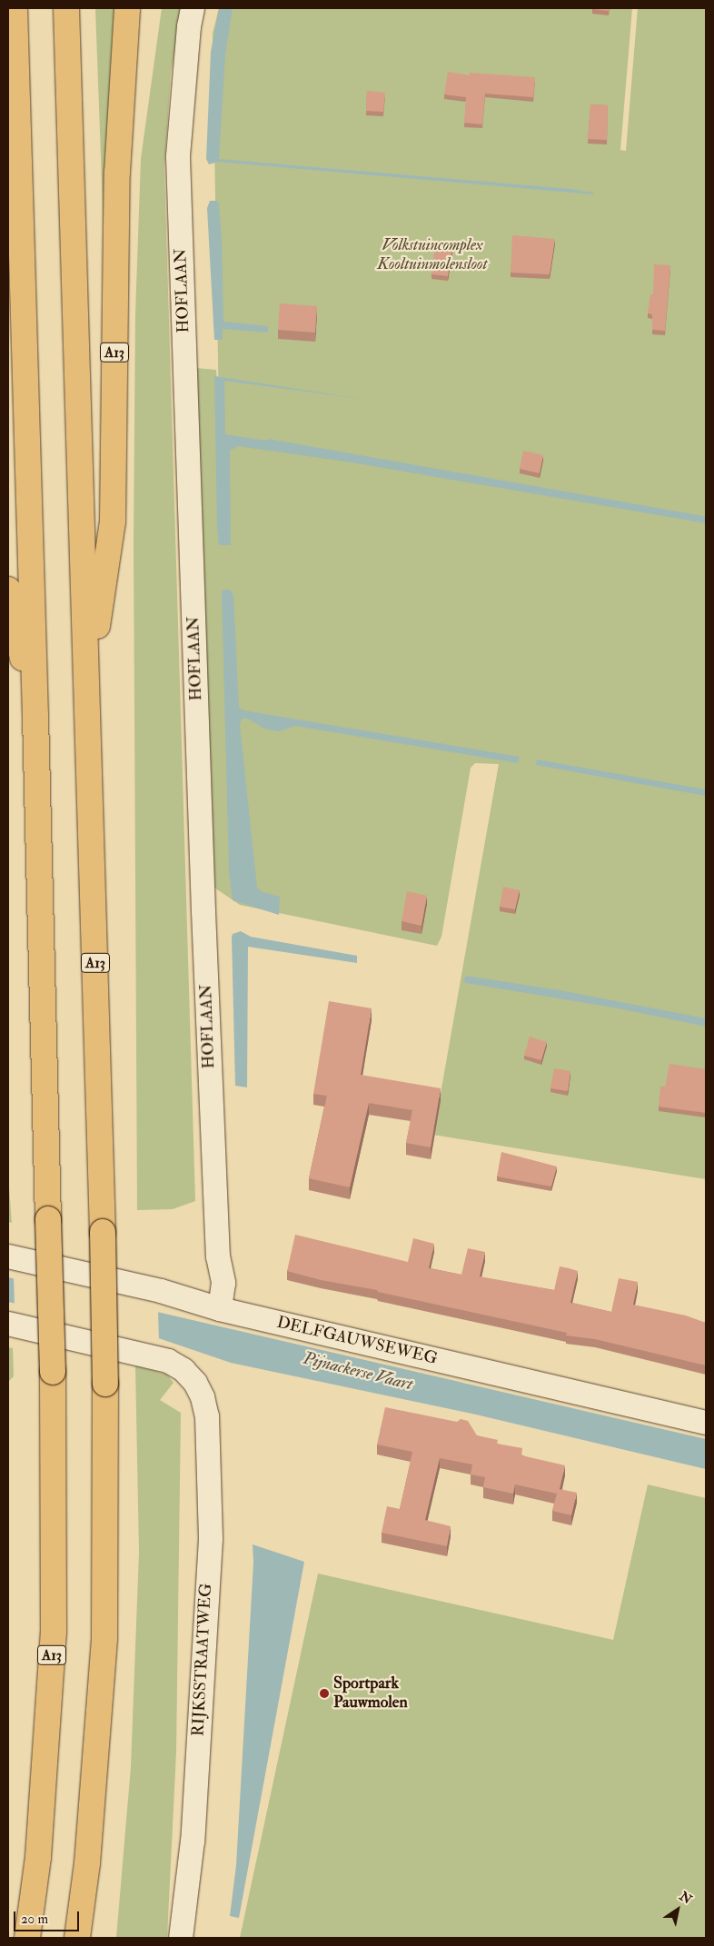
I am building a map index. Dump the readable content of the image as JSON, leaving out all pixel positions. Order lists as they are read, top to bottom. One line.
{"streets":{"highway":["A13"],"street":["HOFLAAN","DELFGAUWSEWEG","RIJKSSTRAATWEG"]},"crossings":[["HOFLAAN","DELFGAUWSEWEG"]],"water":["Pijnackerse Vaart"],"parks":["Volkstuincomplex Kooltuinmolensloot"],"places":["Sportpark Pauwmolen"],"scale_bar":"20 m","north":"top right"}
